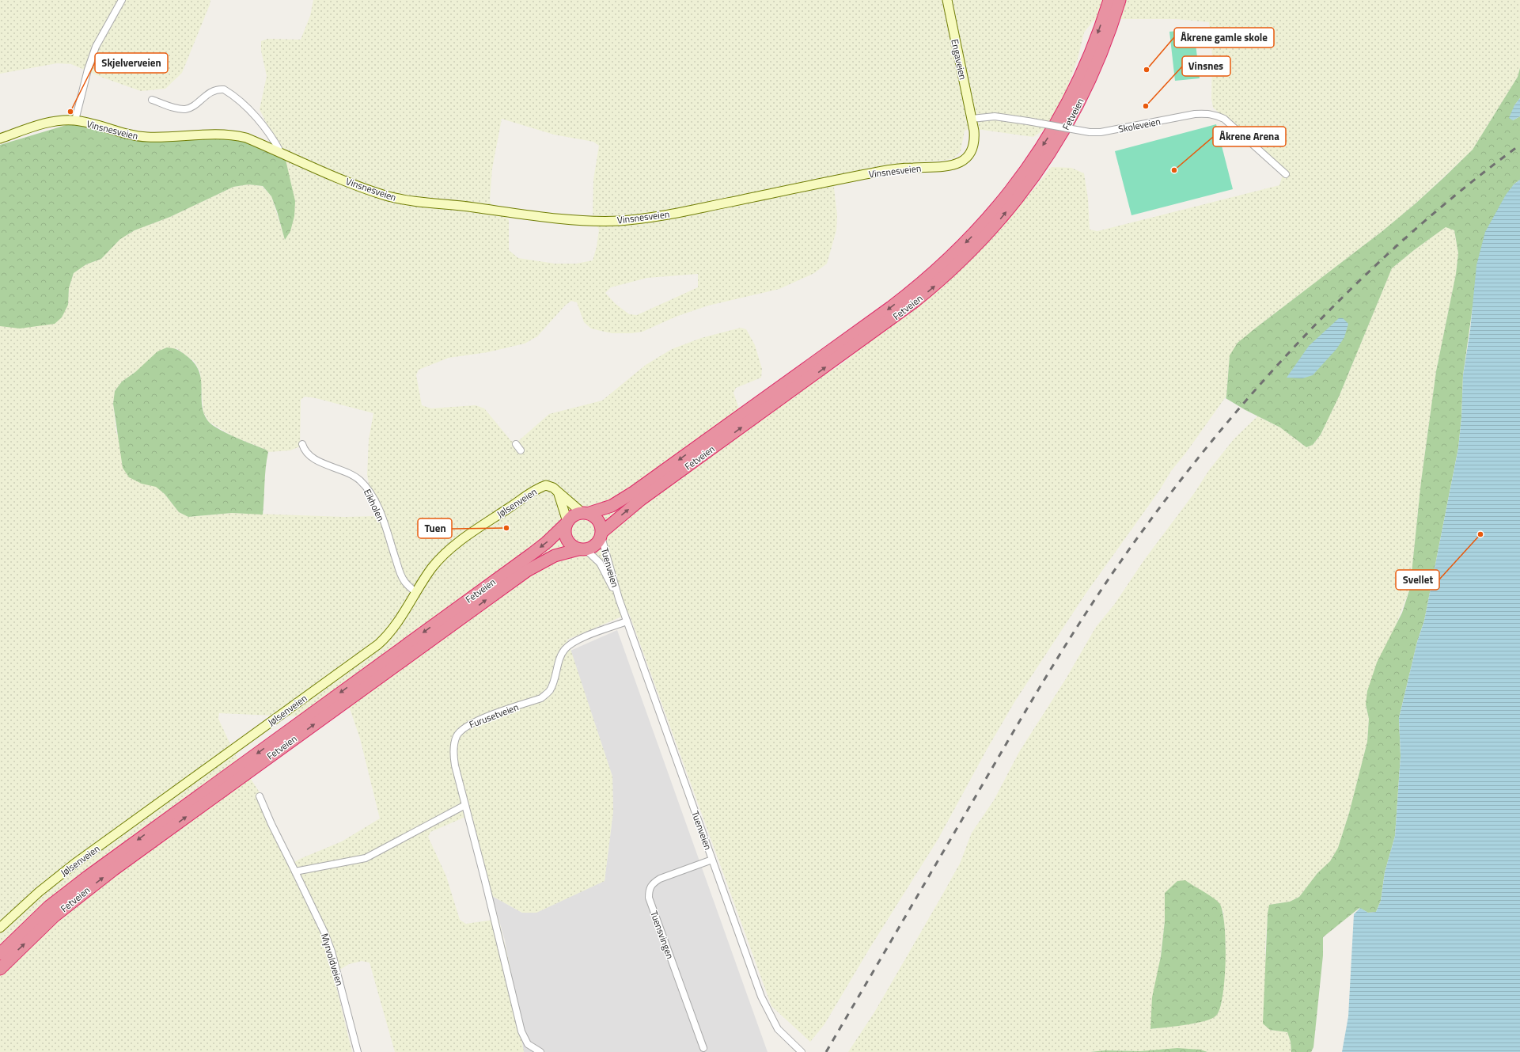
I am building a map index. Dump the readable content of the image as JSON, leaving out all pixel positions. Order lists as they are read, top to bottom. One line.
{"streets":{"highway":["Fetveien"],"main road":["Engaveien","Vinsnesveien","Jølsenveien"],"street":["Skoleveien","Eikholen","Tuenveien","Furusetveien","Tuensvingen","Myrvoldveien"]},"crossings":[["Engaveien","Skoleveien"],["Engaveien","Vinsnesveien"],["Fetveien","Jølsenveien"],["Fetveien","Tuenveien"],["Skoleveien","Vinsnesveien"],["Jølsenveien","Eikholen"],["Jølsenveien","Tuenveien"],["Tuenveien","Furusetveien"],["Tuenveien","Tuensvingen"]],"places":["Åkrene gamle skole","Vinsnes","Skjelverveien","Åkrene Arena","Tuen","Svellet"]}
